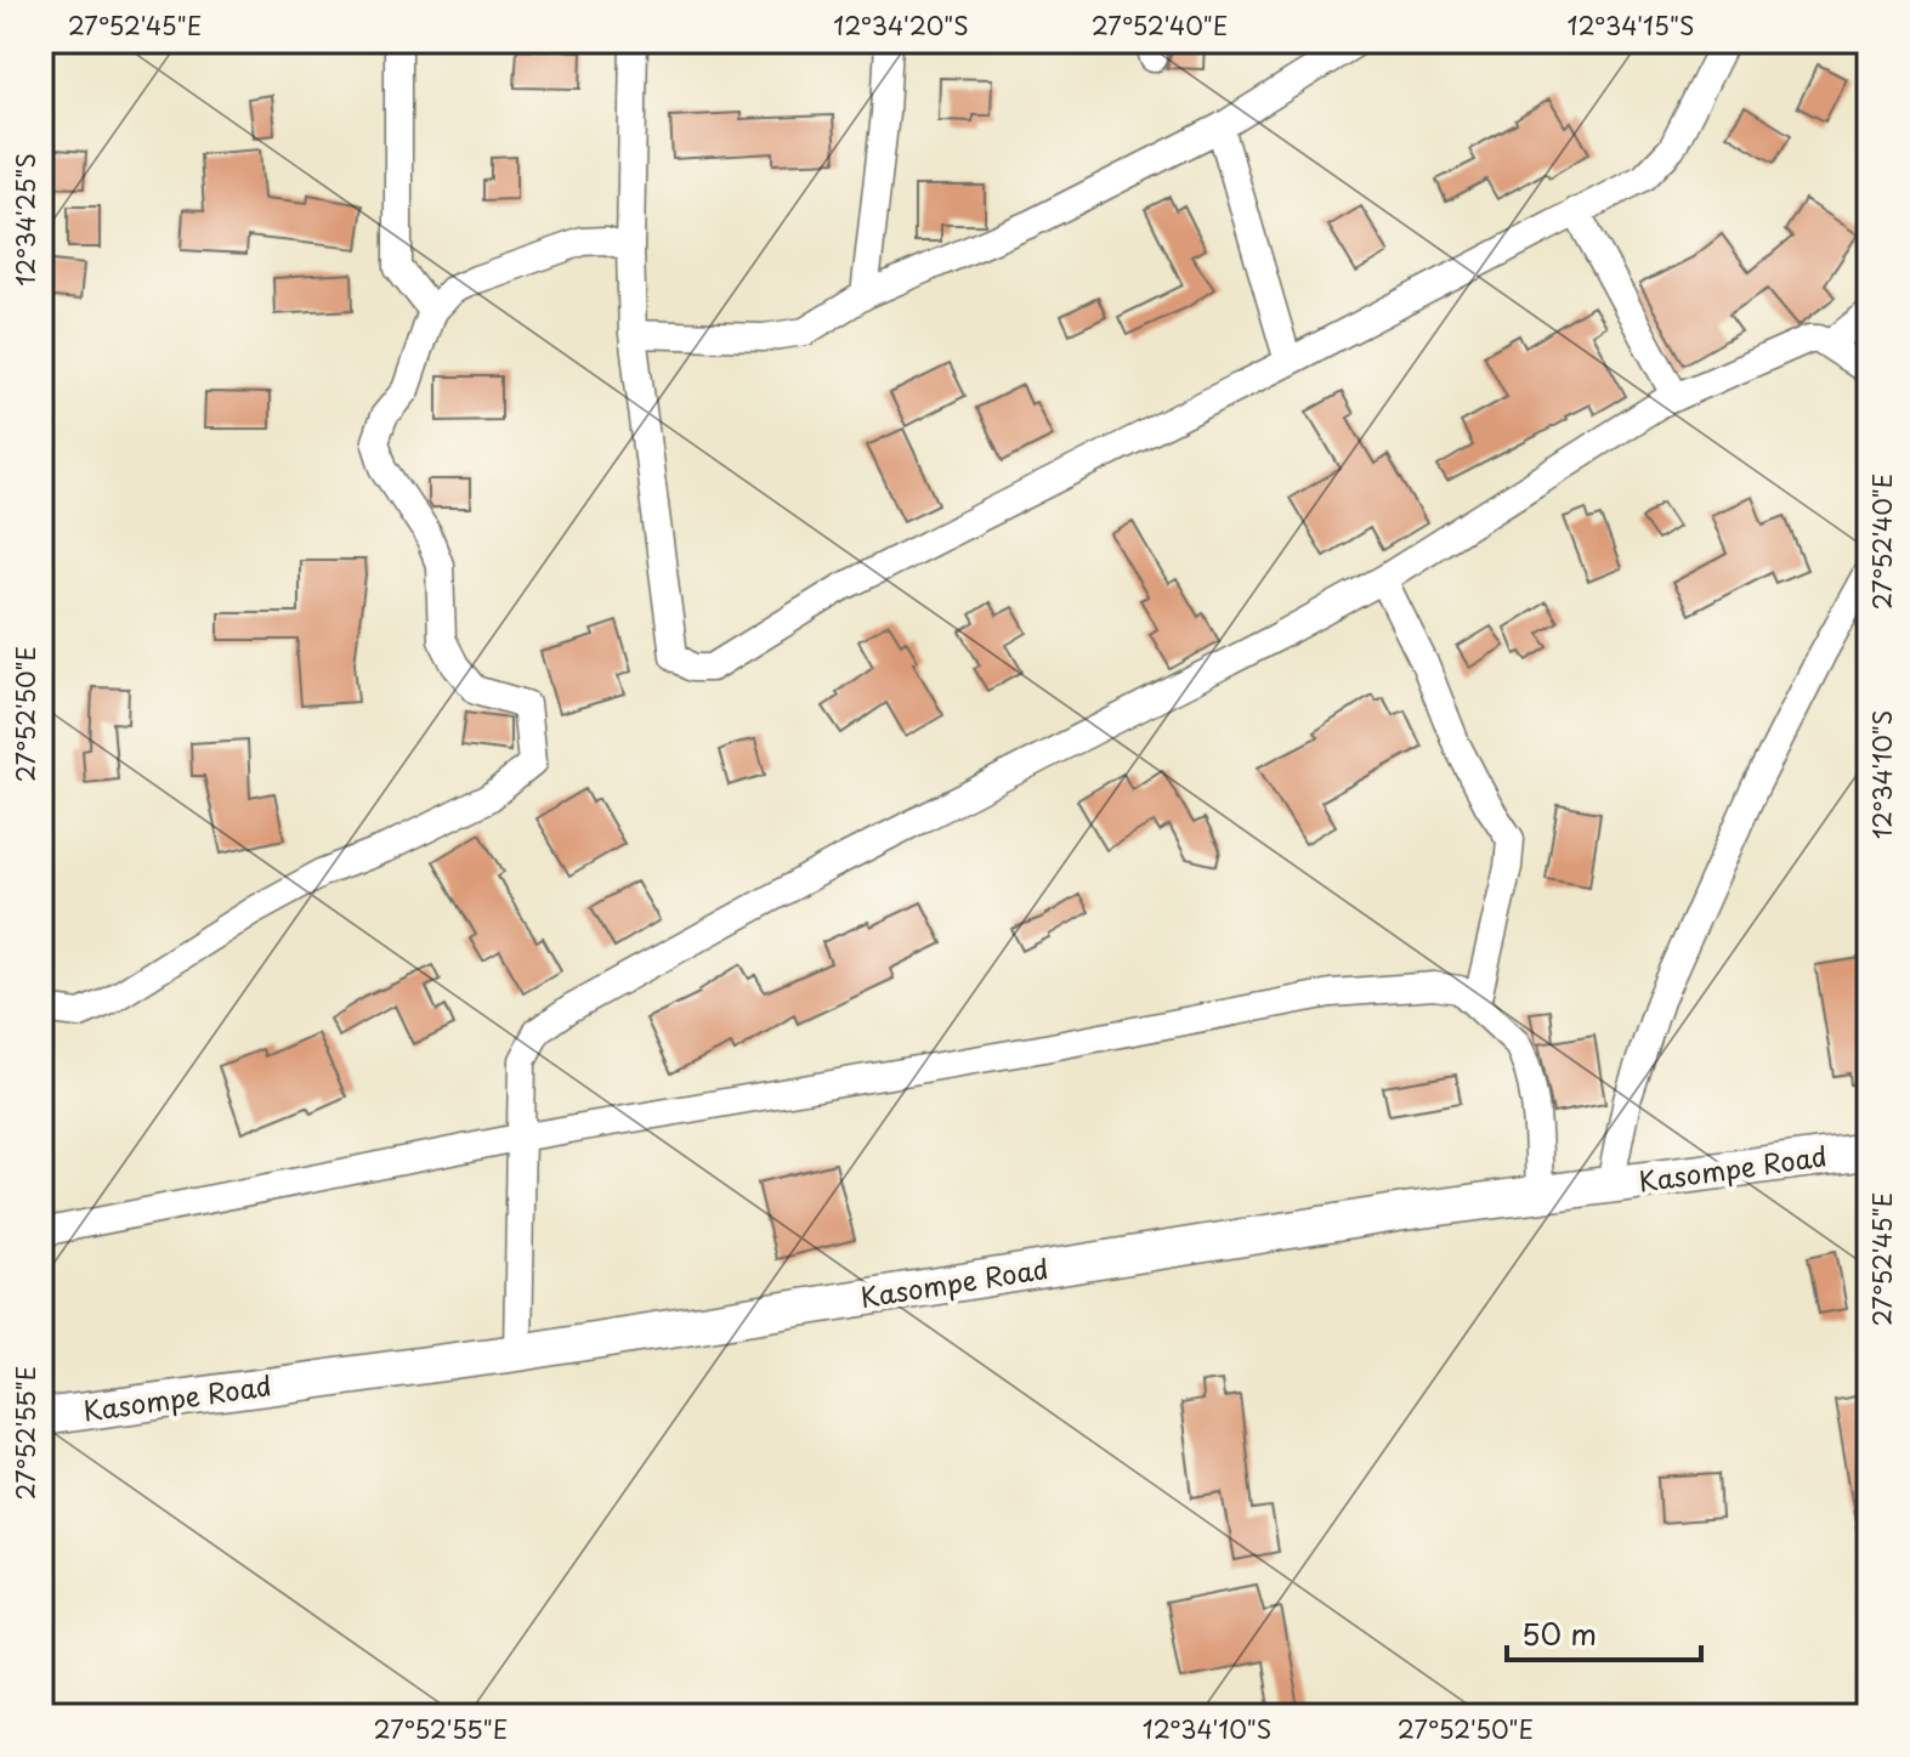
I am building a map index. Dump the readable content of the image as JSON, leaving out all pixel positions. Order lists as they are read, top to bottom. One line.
{"streets":{"street":["Kasompe Road"]},"scale_bar":"50 m","coordinates":["27°52'45\"E","12°34'20\"S","27°52'40\"E","12°34'15\"S","12°34'25\"S","27°52'50\"E","12°34'10\"S","27°52'55\"E"]}
